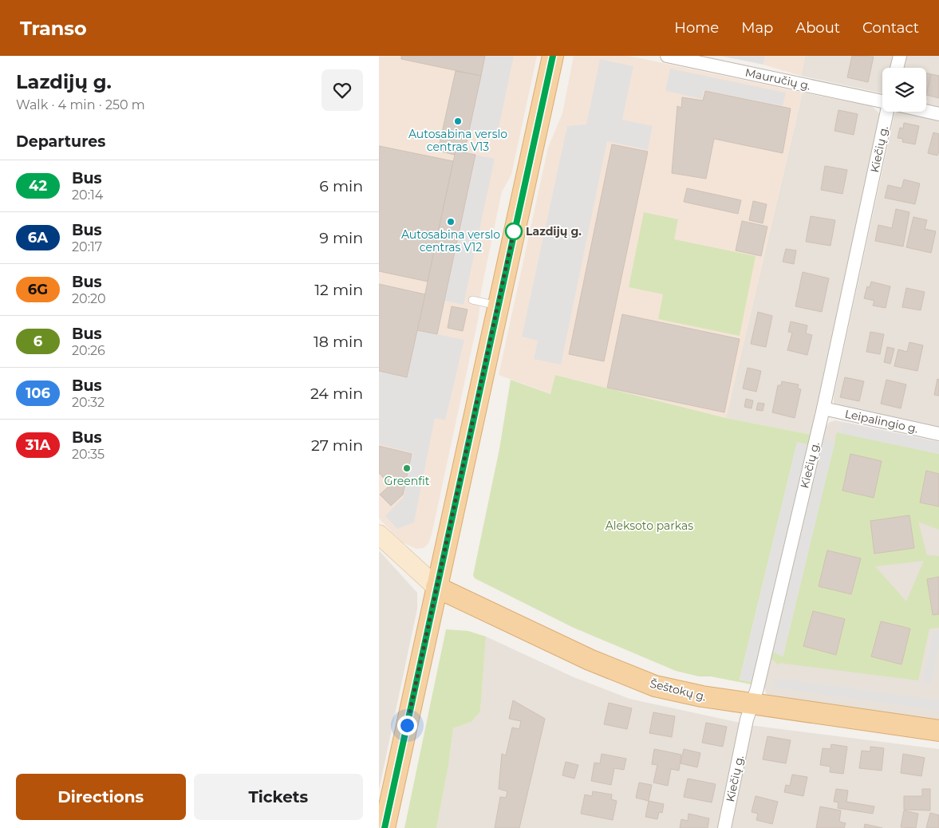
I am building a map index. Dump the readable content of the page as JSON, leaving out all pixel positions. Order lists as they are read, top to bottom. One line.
{"streets":{"main road":["Šeštokų g."],"street":["Mauručių g.","Kiečių g.","Leipalingio g."]},"crossings":[["Kiečių g.","Leipalingio g."],["Kiečių g.","Šeštokų g."]],"parks":["Aleksoto parkas"],"places":["Autosabina verslo centras V13","Autosabina verslo centras V12","Lazdijų g.","Greenfit"],"lines":["bus line 42"],"page":{"header":"Transo","nav":["Home","Map","About","Contact"],"heading":[["Lazdijų g.","Walk · 4 min · 250 m"],"Departures"],"list":[{"mark":"42","name":"Bus","note":"20:14","value":"6 min"},{"mark":"6A","name":"Bus","note":"20:17","value":"9 min"},{"mark":"6G","name":"Bus","note":"20:20","value":"12 min"},{"mark":"6","name":"Bus","note":"20:26","value":"18 min"},{"mark":"106","name":"Bus","note":"20:32","value":"24 min"},{"mark":"31A","name":"Bus","note":"20:35","value":"27 min"}],"buttons":["Directions","Tickets"]}}
